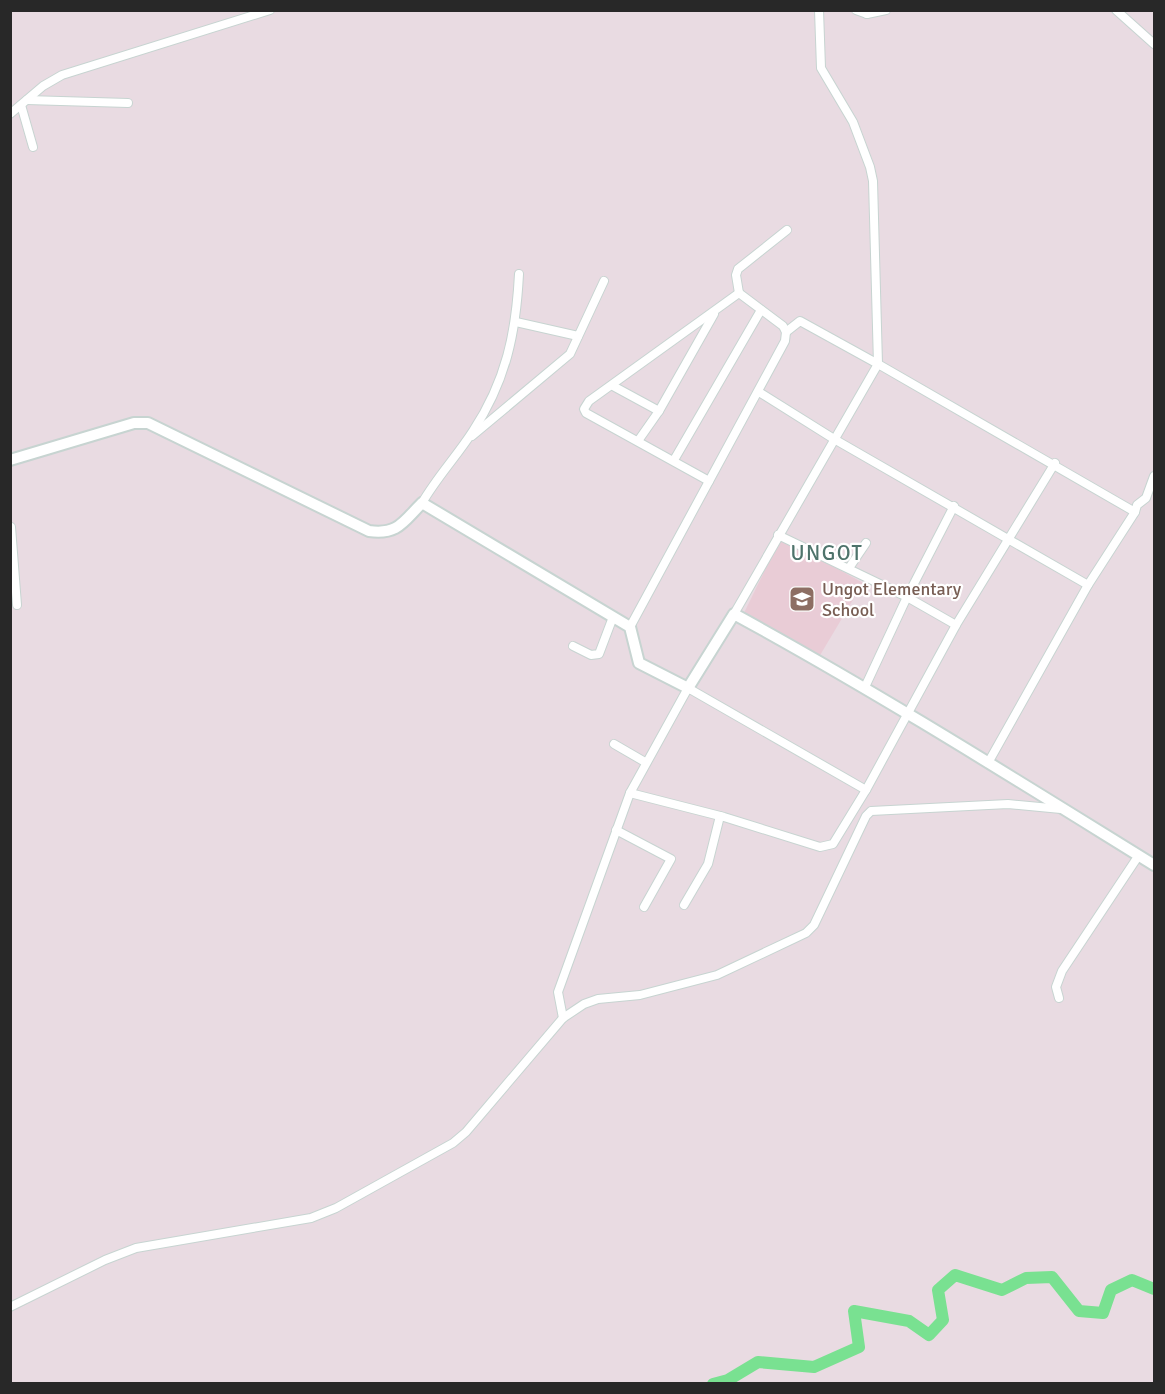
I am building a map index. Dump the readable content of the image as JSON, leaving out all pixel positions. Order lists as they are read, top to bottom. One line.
{"districts":["UNGOT"],"places":{"school or university":["Ungot Elementary School"]}}
